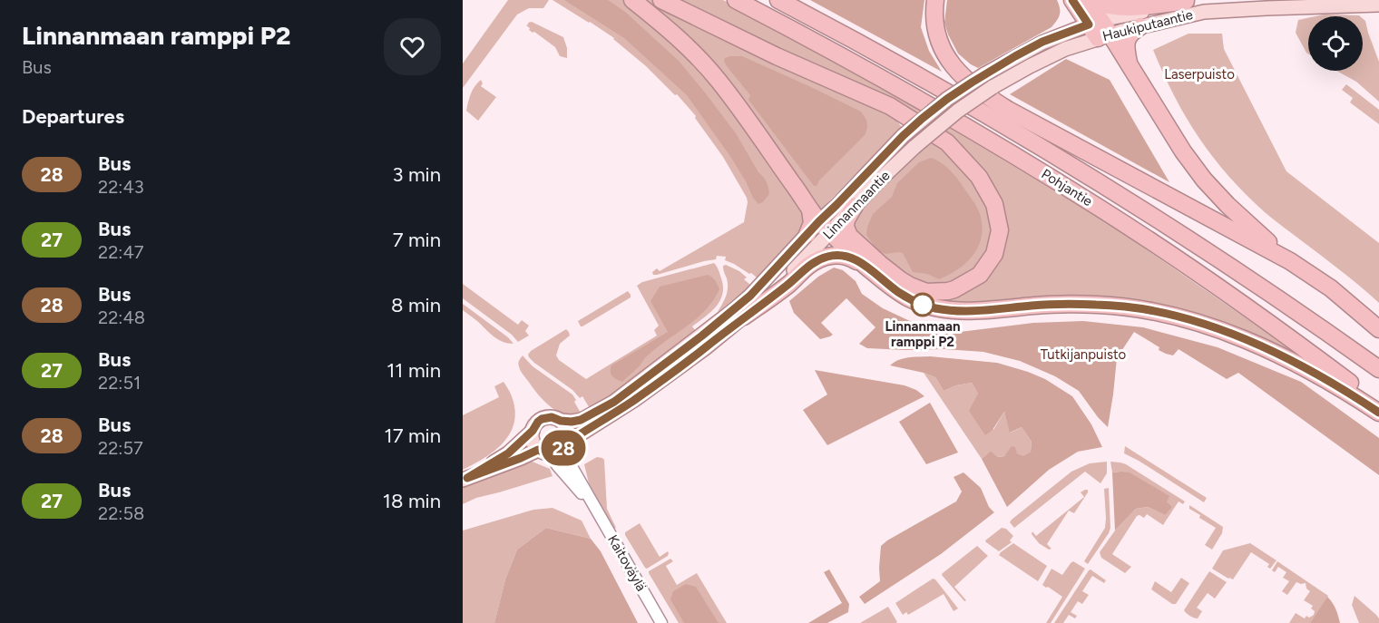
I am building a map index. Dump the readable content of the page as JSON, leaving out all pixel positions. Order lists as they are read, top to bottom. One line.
{"streets":{"highway":["Pohjantie"],"main road":["Haukiputaantie","Linnanmaantie"],"street":["Kaitoväylä"]},"crossings":[["Haukiputaantie","Linnanmaantie"],["Linnanmaantie","Kaitoväylä"]],"parks":["Laserpuisto","Tutkijanpuisto"],"places":["Linnanmaan ramppi P2"],"lines":["bus line 28"],"page":{"heading":[["Linnanmaan ramppi P2","Bus"],"Departures"],"on_map":"28","list":[{"mark":"28","name":"Bus","note":"22:43","value":"3 min"},{"mark":"27","name":"Bus","note":"22:47","value":"7 min"},{"mark":"28","name":"Bus","note":"22:48","value":"8 min"},{"mark":"27","name":"Bus","note":"22:51","value":"11 min"},{"mark":"28","name":"Bus","note":"22:57","value":"17 min"},{"mark":"27","name":"Bus","note":"22:58","value":"18 min"}]}}
